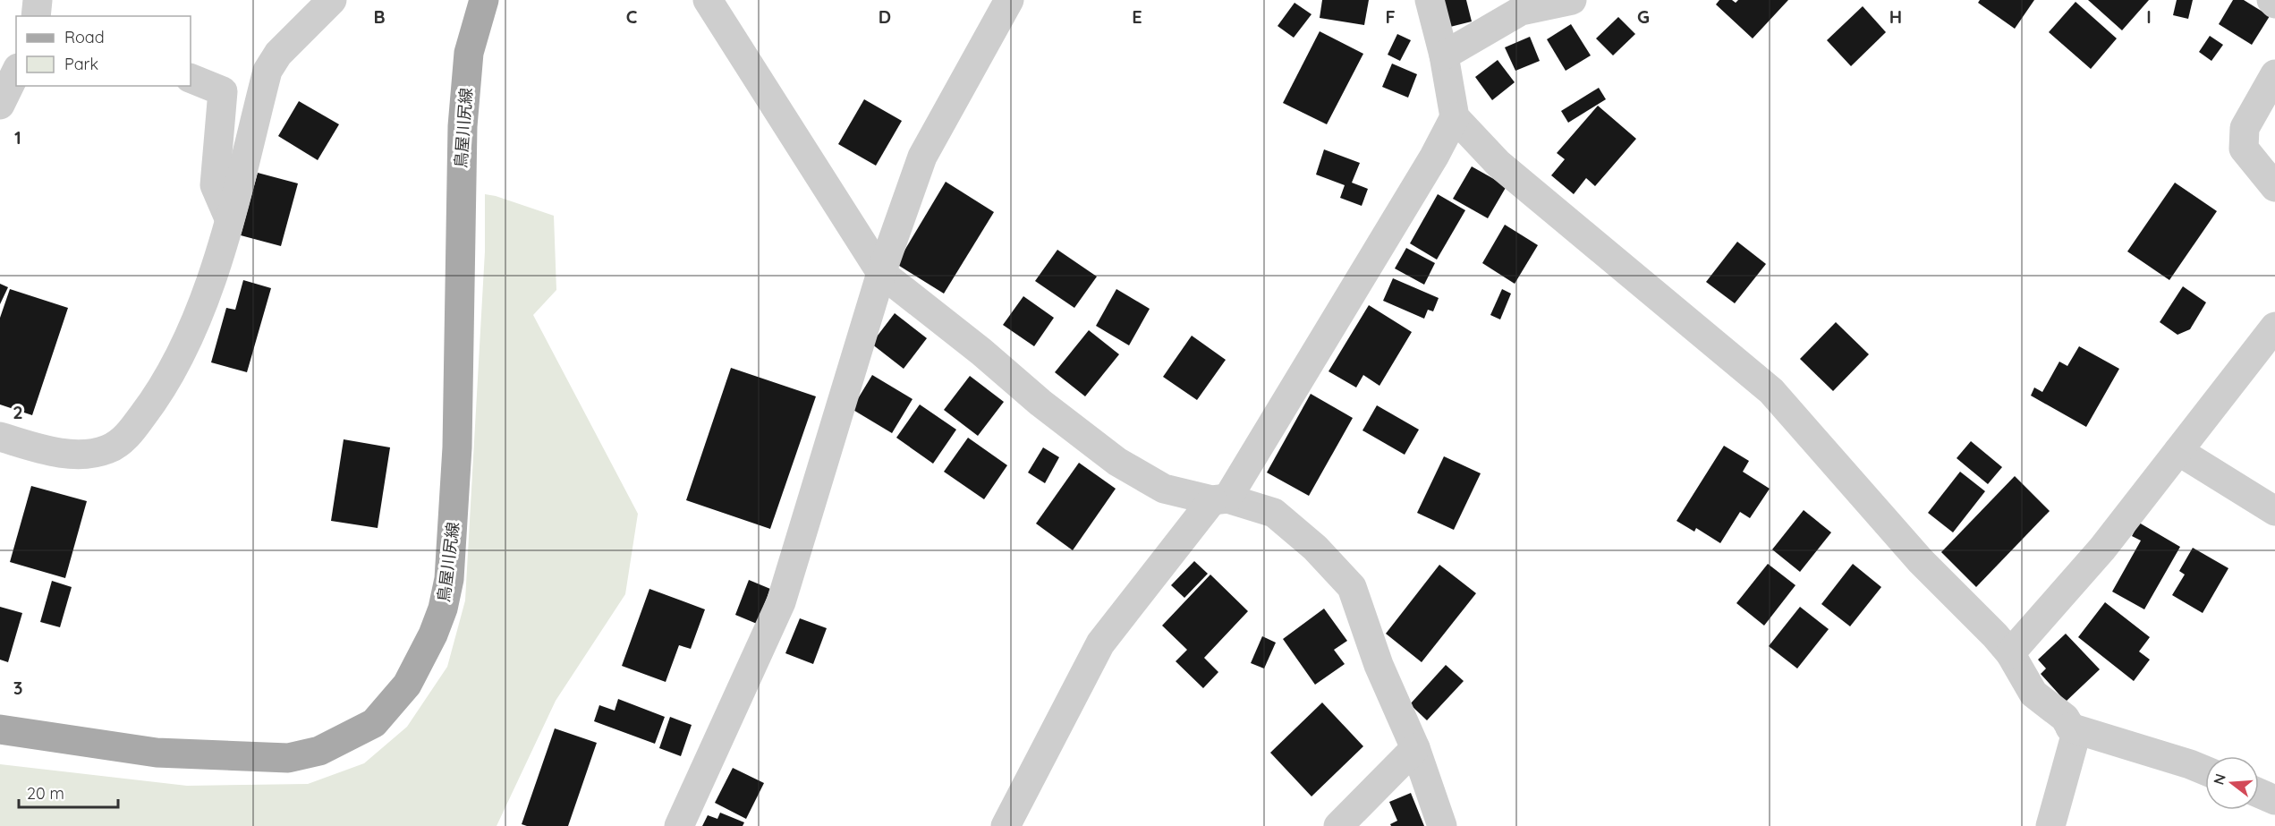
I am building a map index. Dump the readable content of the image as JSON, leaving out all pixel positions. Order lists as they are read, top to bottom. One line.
{"streets":{"main road":["鳥屋川尻線"]},"legend":["Road","Park"],"scale_bar":"20 m","north":"left","grid":{"columns":["B","C","D","E","F","G","H","I"],"rows":["1","2","3"]}}
